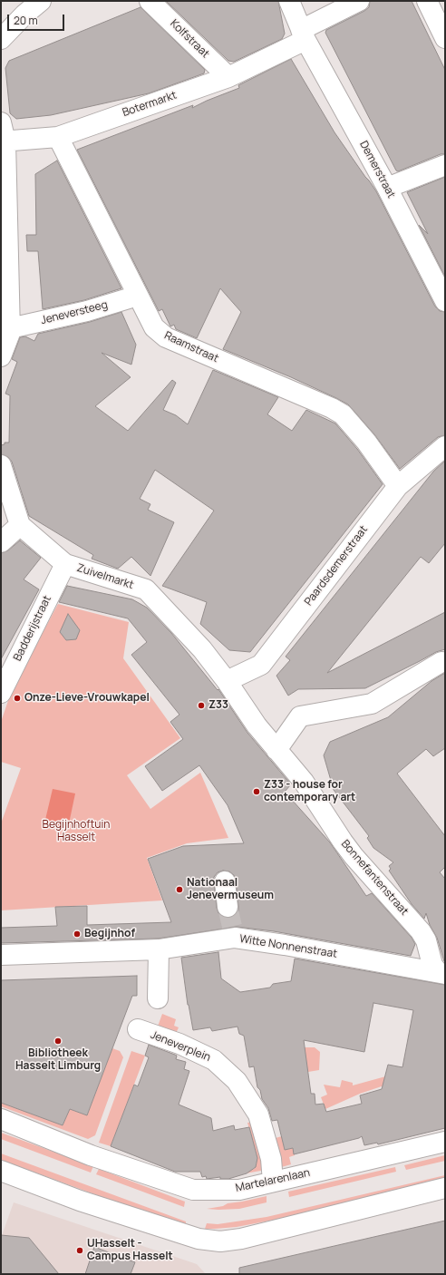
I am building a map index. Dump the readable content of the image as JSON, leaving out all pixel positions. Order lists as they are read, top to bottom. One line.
{"streets":{"street":["Kolfstraat","Botermarkt","Demerstraat","Jeneversteeg","Raamstraat","Paardsdemerstraat","Zuivelmarkt","Badderijstraat","Bonnefantenstraat","Witte Nonnenstraat","Jeneverplein","Martelarenlaan"]},"crossings":[["Kolfstraat","Botermarkt"],["Botermarkt","Demerstraat"],["Botermarkt","Raamstraat"],["Jeneversteeg","Raamstraat"],["Raamstraat","Paardsdemerstraat"],["Paardsdemerstraat","Zuivelmarkt"],["Paardsdemerstraat","Bonnefantenstraat"],["Zuivelmarkt","Badderijstraat"],["Zuivelmarkt","Bonnefantenstraat"],["Bonnefantenstraat","Witte Nonnenstraat"],["Jeneverplein","Martelarenlaan"]],"parks":["Begijnhoftuin Hasselt"],"places":["Onze-Lieve-Vrouwkapel","Z33","Z33 - house for contemporary art","Nationaal Jenevermuseum","Begijnhof","Bibliotheek Hasselt Limburg","UHasselt - Campus Hasselt"],"scale_bar":"20 m"}
